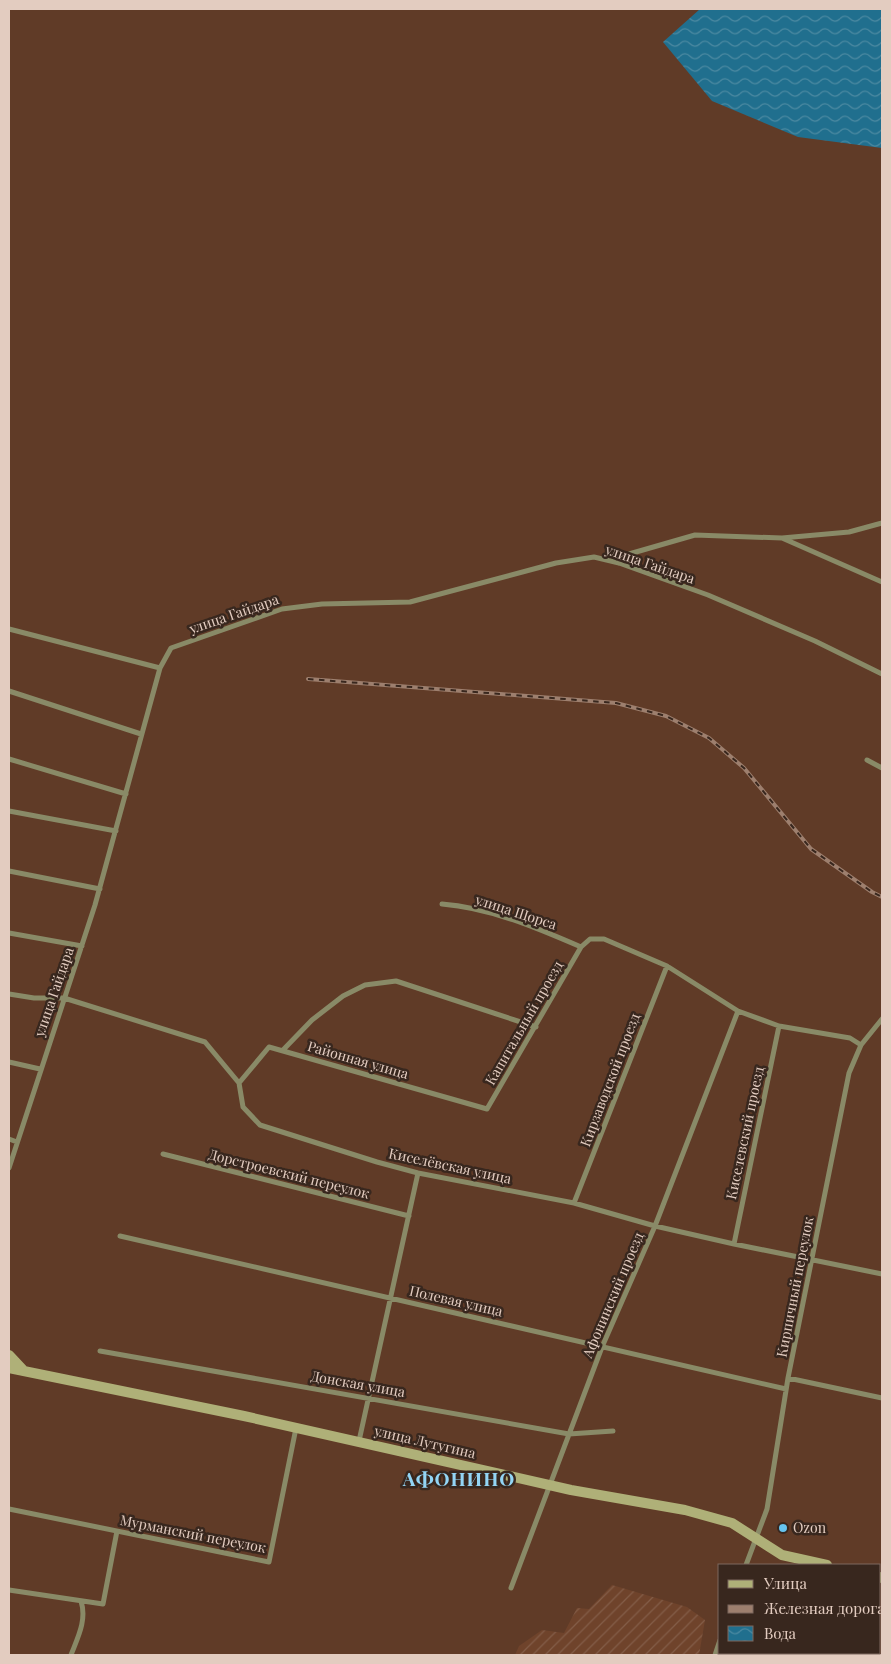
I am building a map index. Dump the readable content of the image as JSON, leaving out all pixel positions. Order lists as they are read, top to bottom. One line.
{"streets":{"main road":["улица Лутугина"],"street":["улица Гайдара","улица Щорса","Капитальный проезд","Районная улица","Кирзаводской проезд","Киселевский проезд","Киселёвская улица","Дорстроевский переулок","Кирпичный переулок","Афонинский проезд","Полевая улица","Донская улица","Мурманский переулок"]},"crossings":[["улица Гайдара","Киселёвская улица"],["улица Щорса","Капитальный проезд"],["Капитальный проезд","Районная улица"],["Кирзаводской проезд","Киселёвская улица"],["Киселевский проезд","Киселёвская улица"],["Киселёвская улица","Кирпичный переулок"],["Киселёвская улица","Афонинский проезд"],["Кирпичный переулок","Полевая улица"],["Кирпичный переулок","улица Лутугина"],["Афонинский проезд","Полевая улица"],["Афонинский проезд","Донская улица"],["Афонинский проезд","улица Лутугина"],["улица Лутугина","Мурманский переулок"]],"districts":["АФОНИНО"],"places":["Ozon"],"legend":["Улица","Железная дорога","Вода"]}
